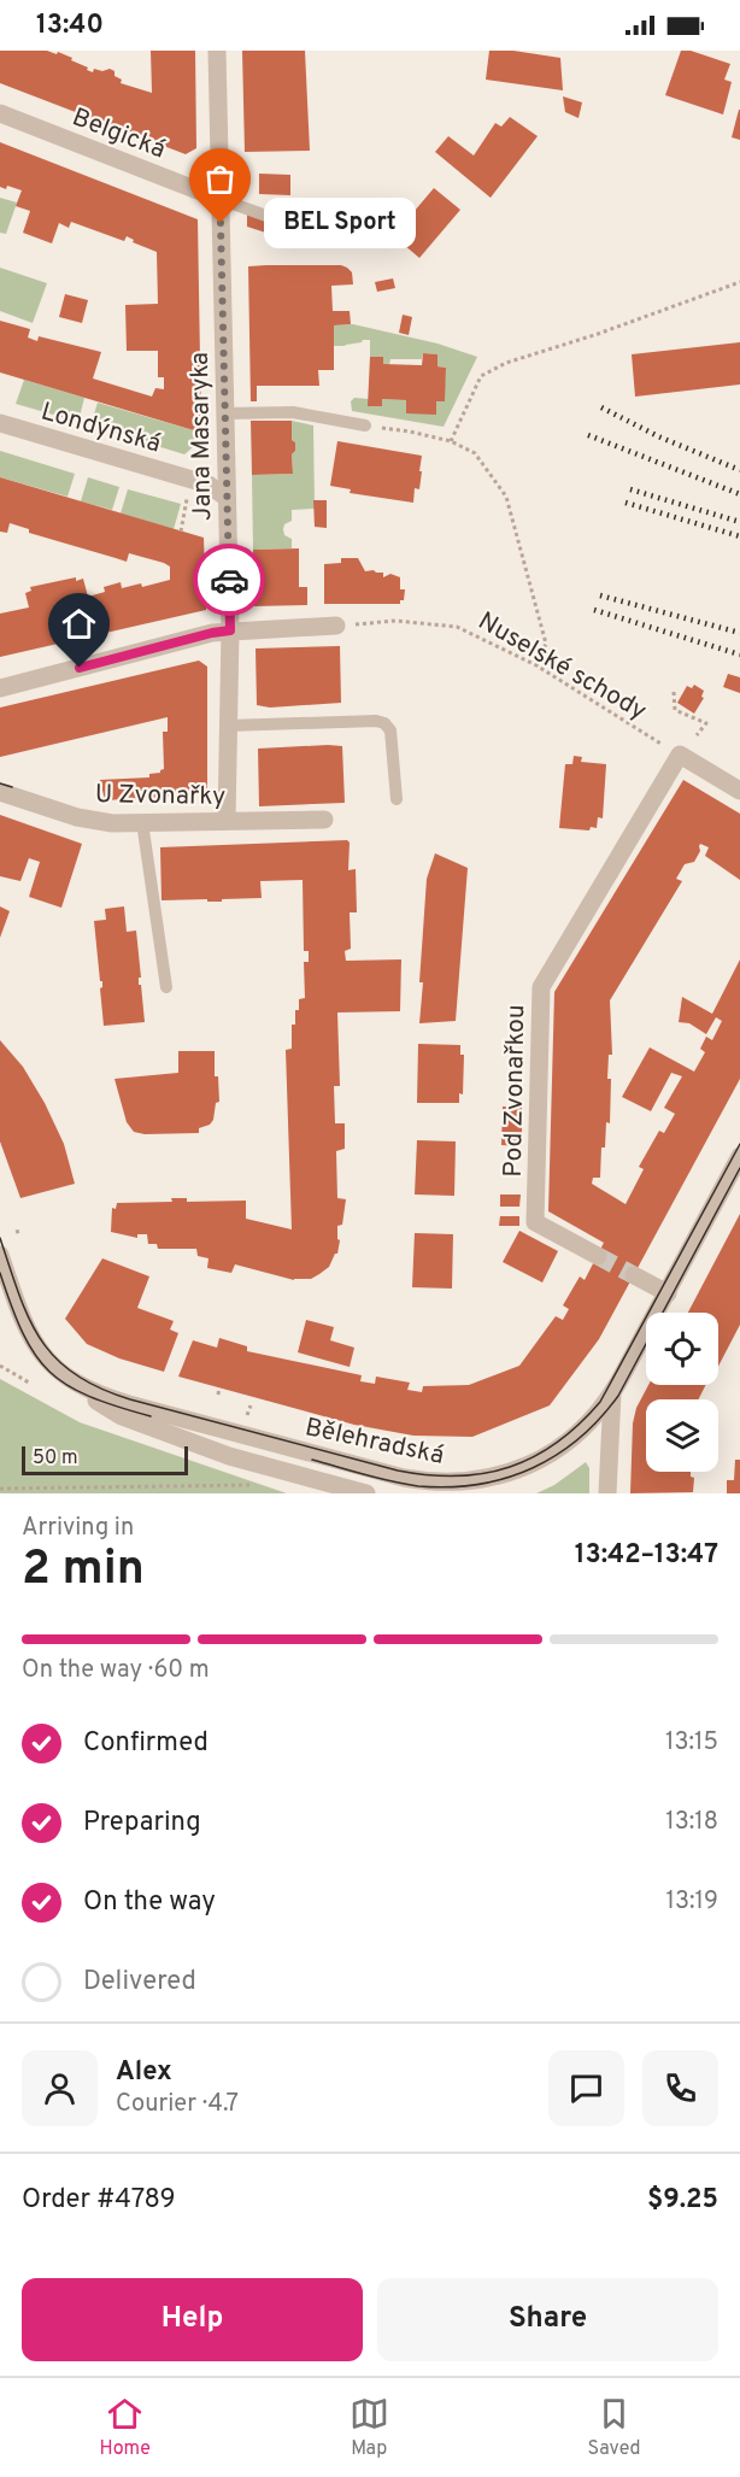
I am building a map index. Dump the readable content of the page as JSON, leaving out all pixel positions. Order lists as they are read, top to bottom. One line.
{"streets":{"street":["Belgická","Londýnská","Jana Masaryka","U Zvonařky","Pod Zvonařkou","Bělehradská"],"path":["Nuselské schody"]},"crossings":[["Belgická","Jana Masaryka"],["Londýnská","Jana Masaryka"],["Jana Masaryka","U Zvonařky"],["Nuselské schody","Pod Zvonařkou"]],"places":["BEL Sport"],"scale_bar":"50 m","page":{"status":"13:40","bubble":"BEL Sport","scale":"50 m","heading":["2 min","Arriving in","13:42–13:47"],"panel":["Alex","Courier · 4.7","Order #4789","$9.25"],"bar":"On the way · 60 m","list":[["Confirmed","13:15"],["Preparing","13:18"],["On the way","13:19"],"Delivered"],"buttons":["Help","Share"],"tabs":["Home","Map","Saved"]}}
